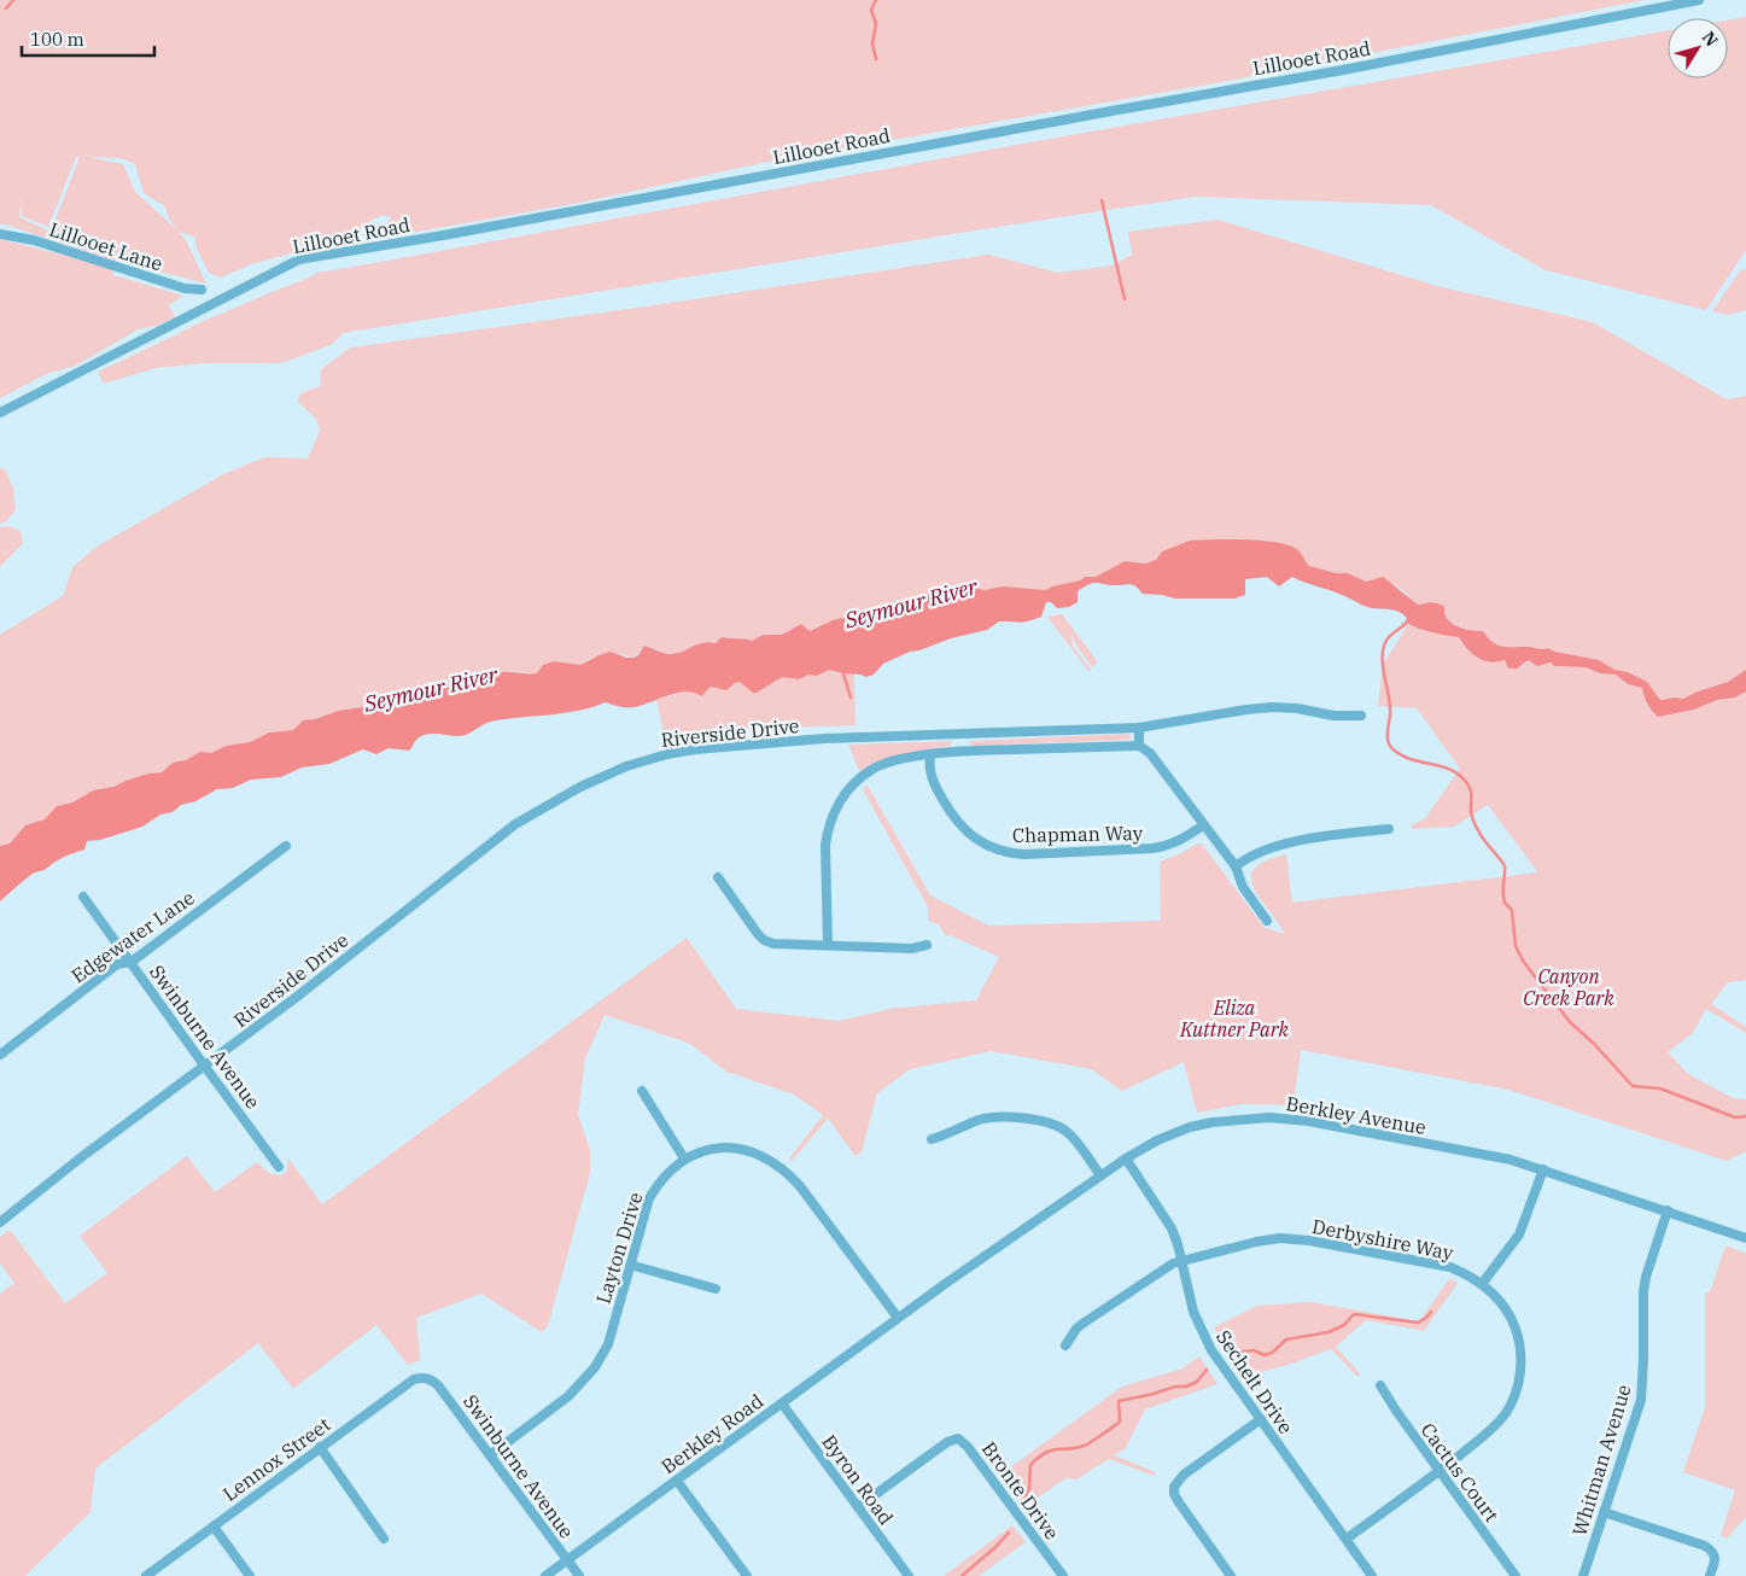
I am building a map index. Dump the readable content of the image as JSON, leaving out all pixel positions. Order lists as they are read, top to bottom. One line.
{"streets":{"street":["Lillooet Road","Lillooet Lane","Riverside Drive","Chapman Way","Edgewater Lane","Swinburne Avenue","Berkley Avenue","Derbyshire Way","Layton Drive","Sechelt Drive","Berkley Road","Lennox Street","Whitman Avenue","Cactus Court","Byron Road","Bronte Drive"]},"crossings":[["Riverside Drive","Swinburne Avenue"],["Edgewater Lane","Swinburne Avenue"],["Swinburne Avenue","Layton Drive"],["Swinburne Avenue","Berkley Road"],["Swinburne Avenue","Lennox Street"],["Berkley Avenue","Layton Drive"],["Berkley Avenue","Sechelt Drive"],["Berkley Avenue","Berkley Road"],["Berkley Avenue","Whitman Avenue"],["Derbyshire Way","Sechelt Drive"],["Derbyshire Way","Cactus Court"],["Layton Drive","Berkley Road"],["Berkley Road","Byron Road"],["Byron Road","Bronte Drive"]],"water":["Seymour River"],"parks":["Canyon Creek Park","Eliza Kuttner Park"],"scale_bar":"100 m","north":"top right"}
